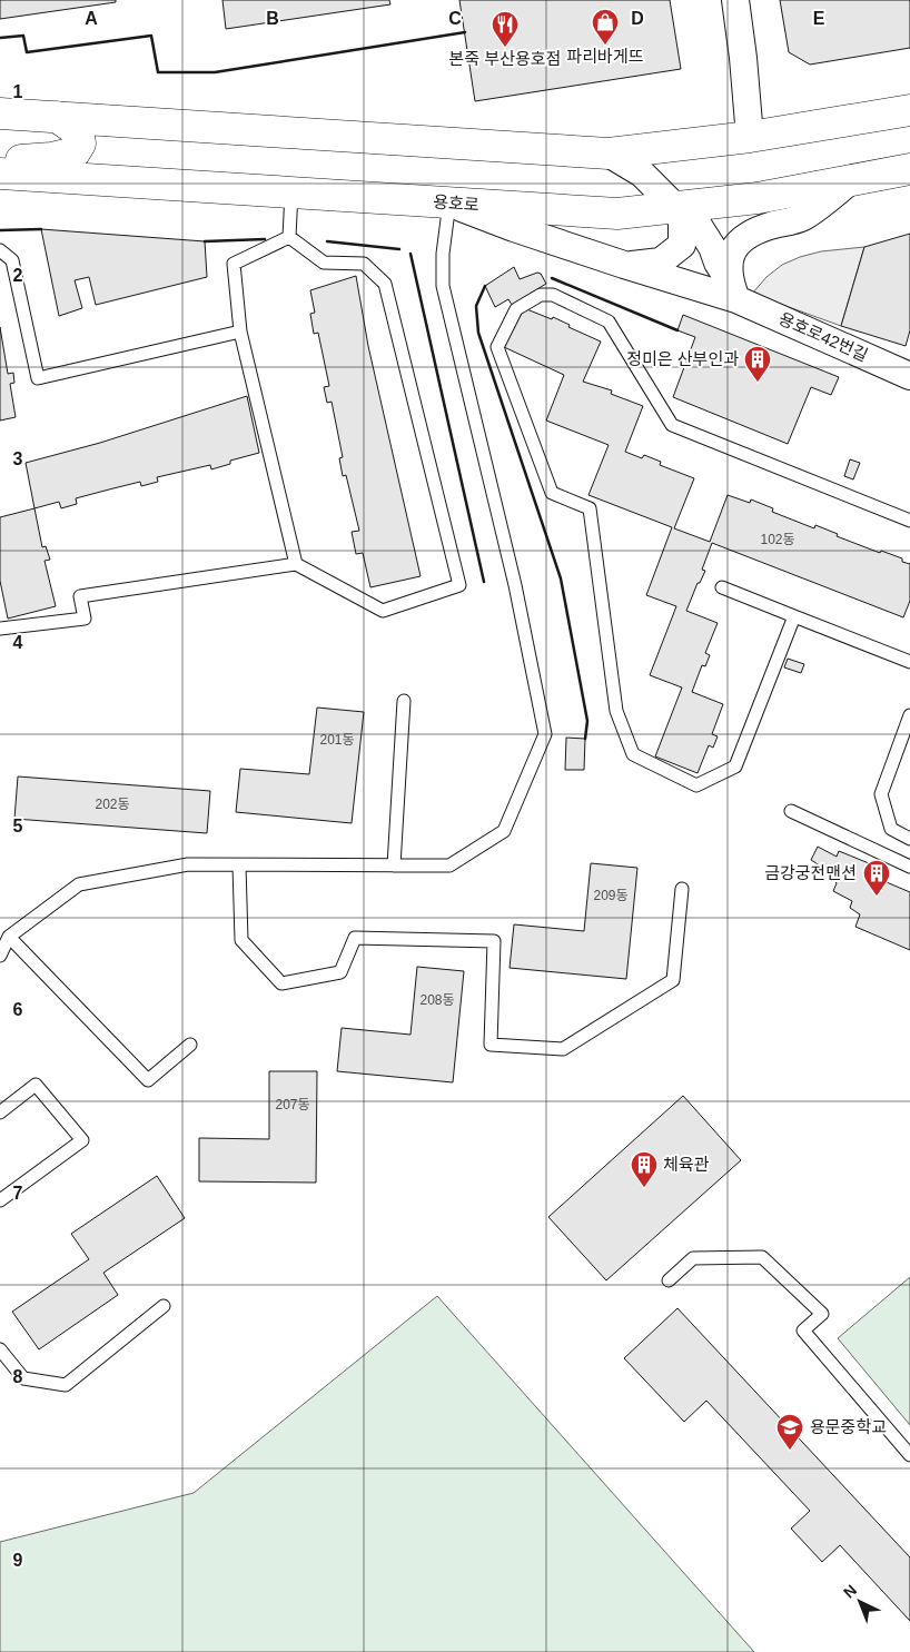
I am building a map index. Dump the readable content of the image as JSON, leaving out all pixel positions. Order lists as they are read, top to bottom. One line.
{"streets":{"main road":["용호로"],"street":["용호로42번길"]},"crossings":[["용호로","용호로42번길"]],"places":{"shop":["파리바게뜨"],"restaurant":["본죽 부산용호점"],"building":["정미은 산부인과","금강궁전맨션","체육관"],"school or university":["용문중학교"]},"house_numbers":["102동","201동","202동","209동","208동","207동"],"north":"top left","grid":{"columns":["A","B","C","D","E"],"rows":["1","2","3","4","5","6","7","8","9"]}}
